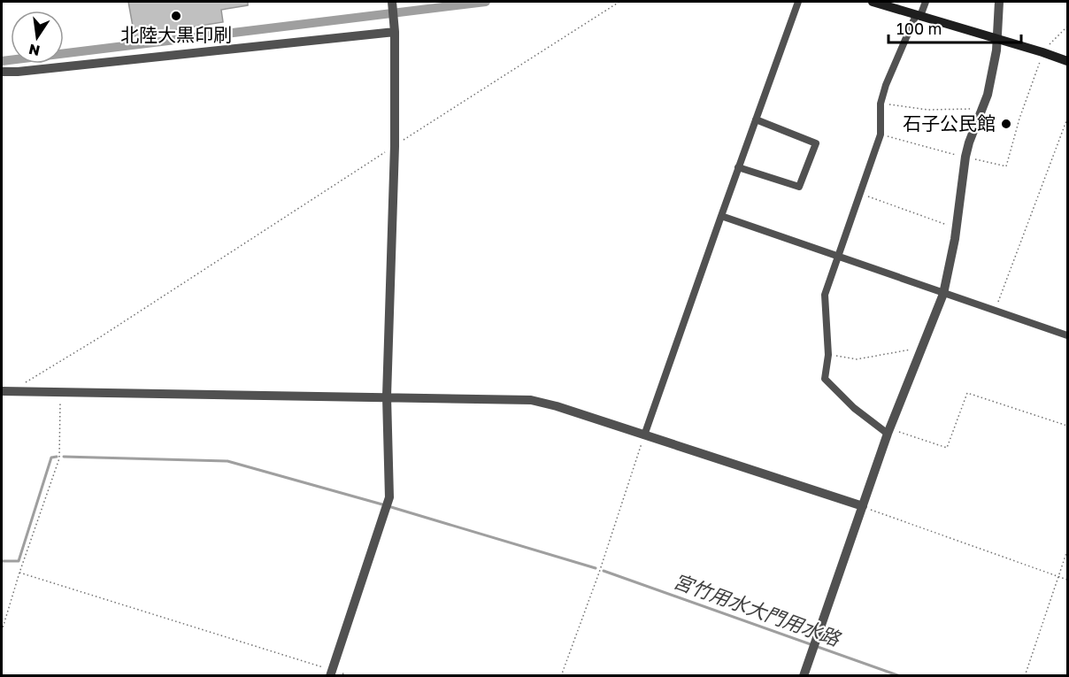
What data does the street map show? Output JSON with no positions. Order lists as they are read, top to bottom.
{
  "water": ["宮竹用水大門用水路"],
  "places": ["北陸大黒印刷", "石子公民館"],
  "scale_bar": "100 m",
  "north": "bottom"
}
